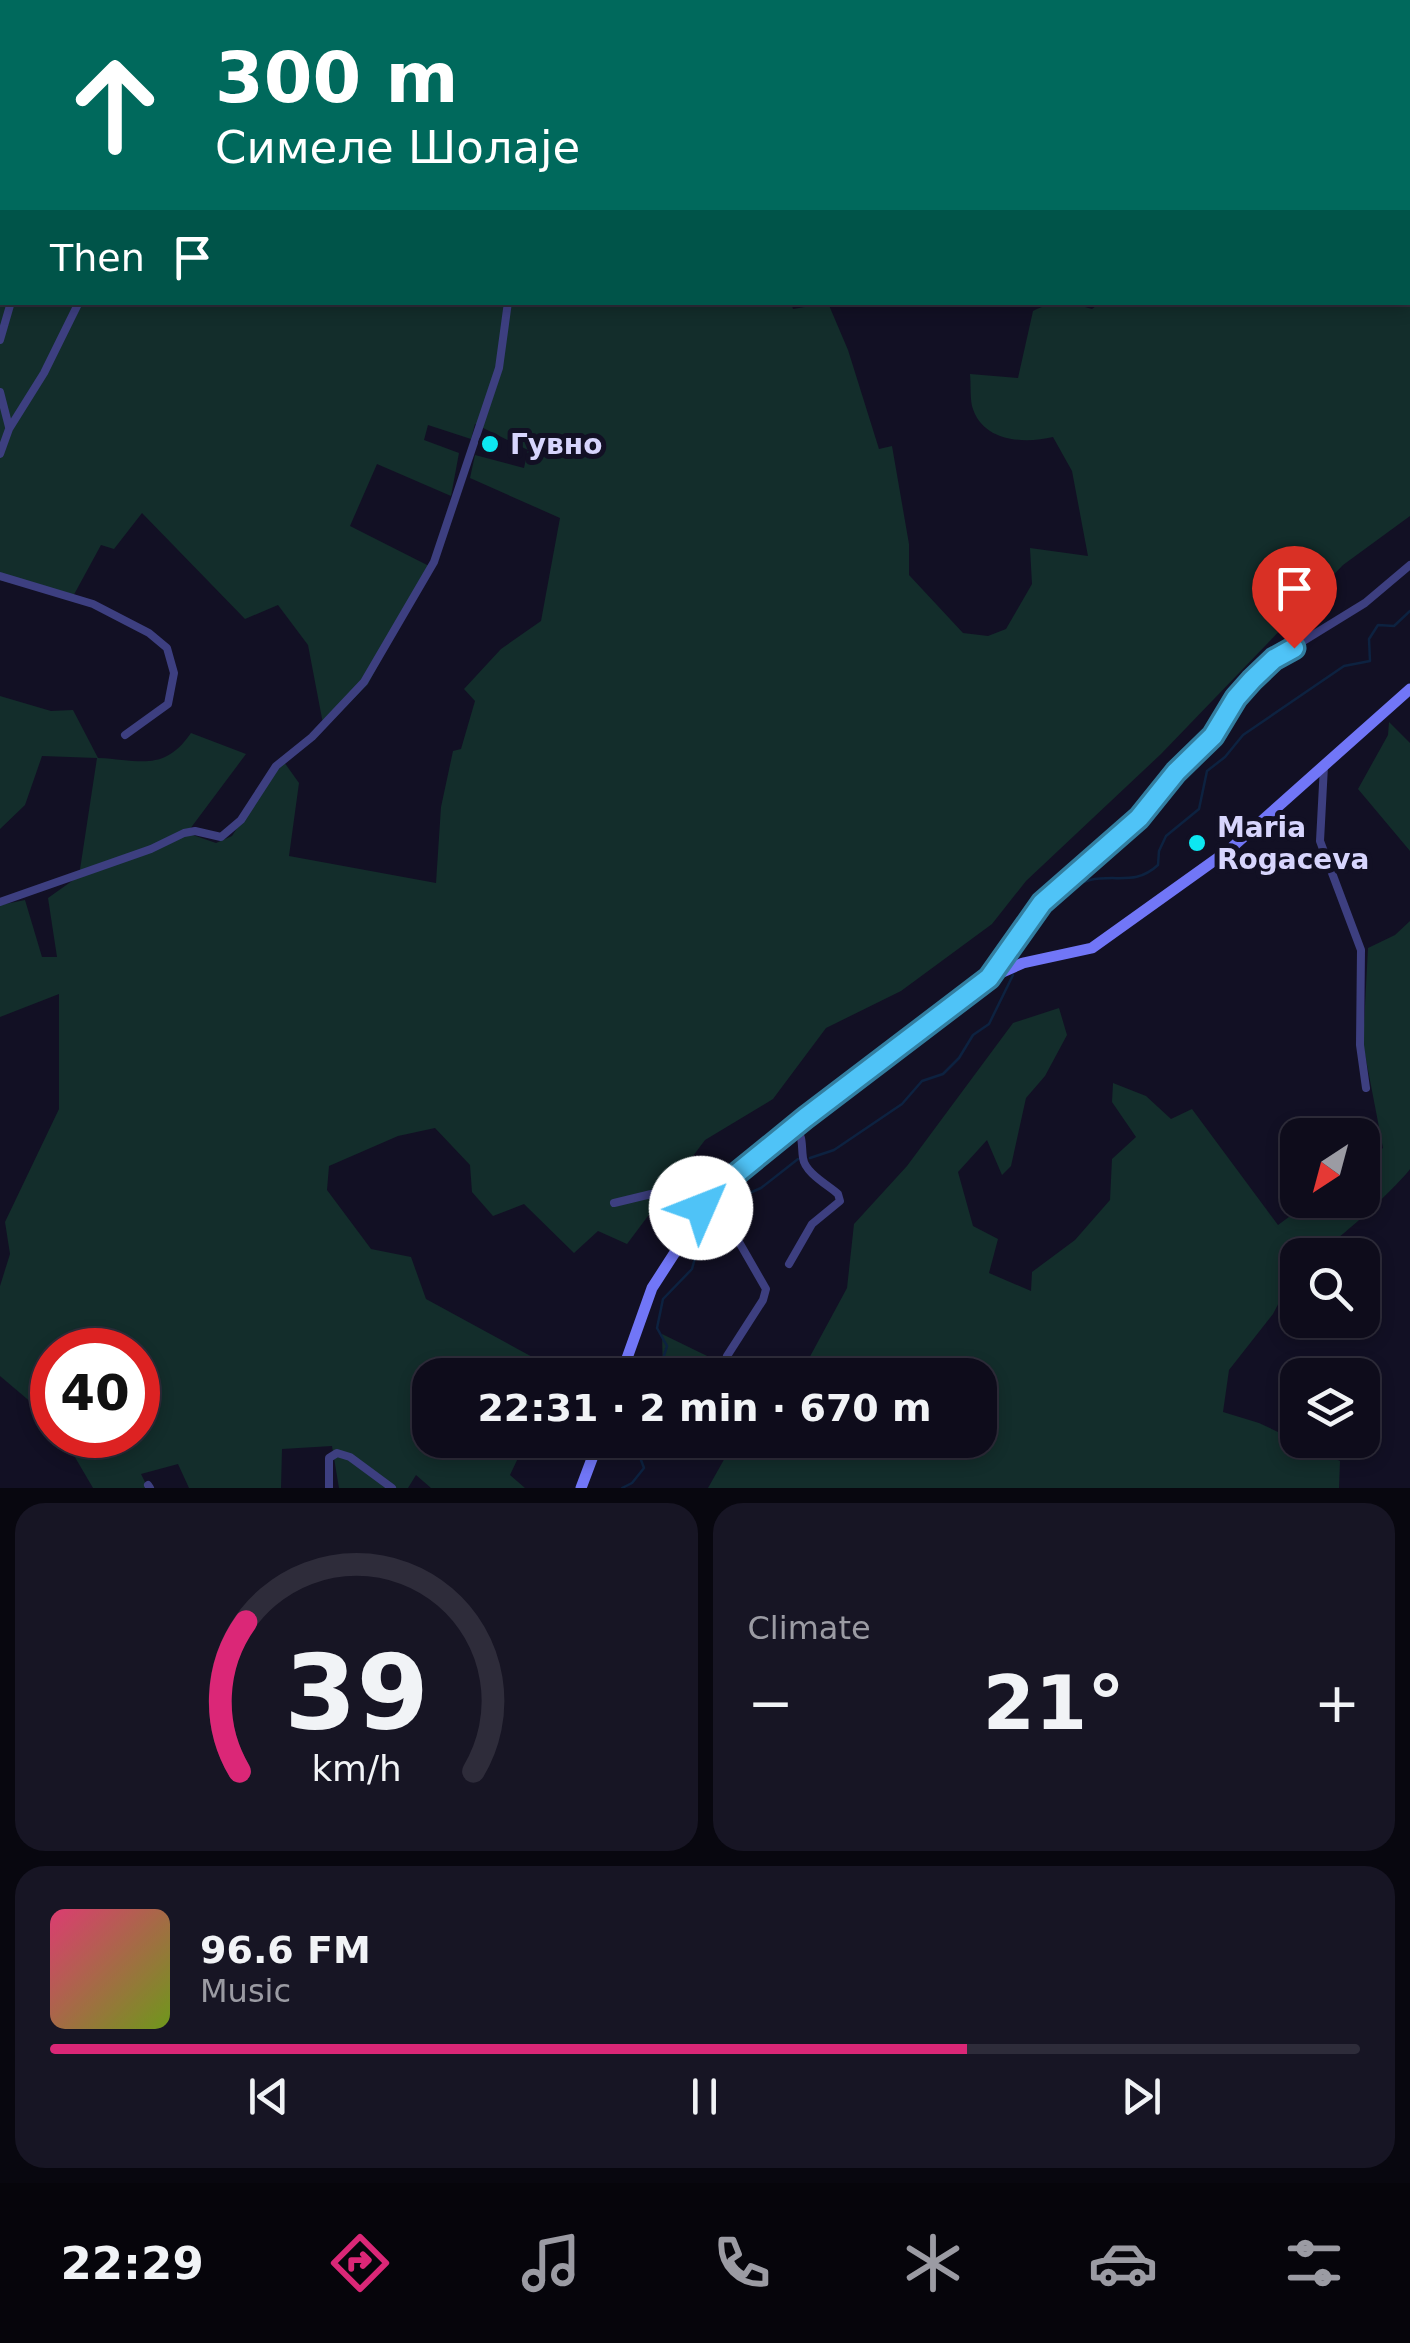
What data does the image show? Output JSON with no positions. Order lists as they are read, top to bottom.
{
  "places": ["Гувно", "Maria Rogaceva"],
  "north": "bottom left",
  "page": {
    "turn": ["300 m", "Симеле Шолаје"],
    "then": "Then",
    "limit": "40",
    "trip": "22:31 · 2 min · 670 m",
    "tile": "Climate",
    "heat": ["−", "21°", "+"],
    "song": ["96.6 FM", "Music"],
    "tabs": "22:29",
    "gauge": ["39", "km/h"]
  }
}
